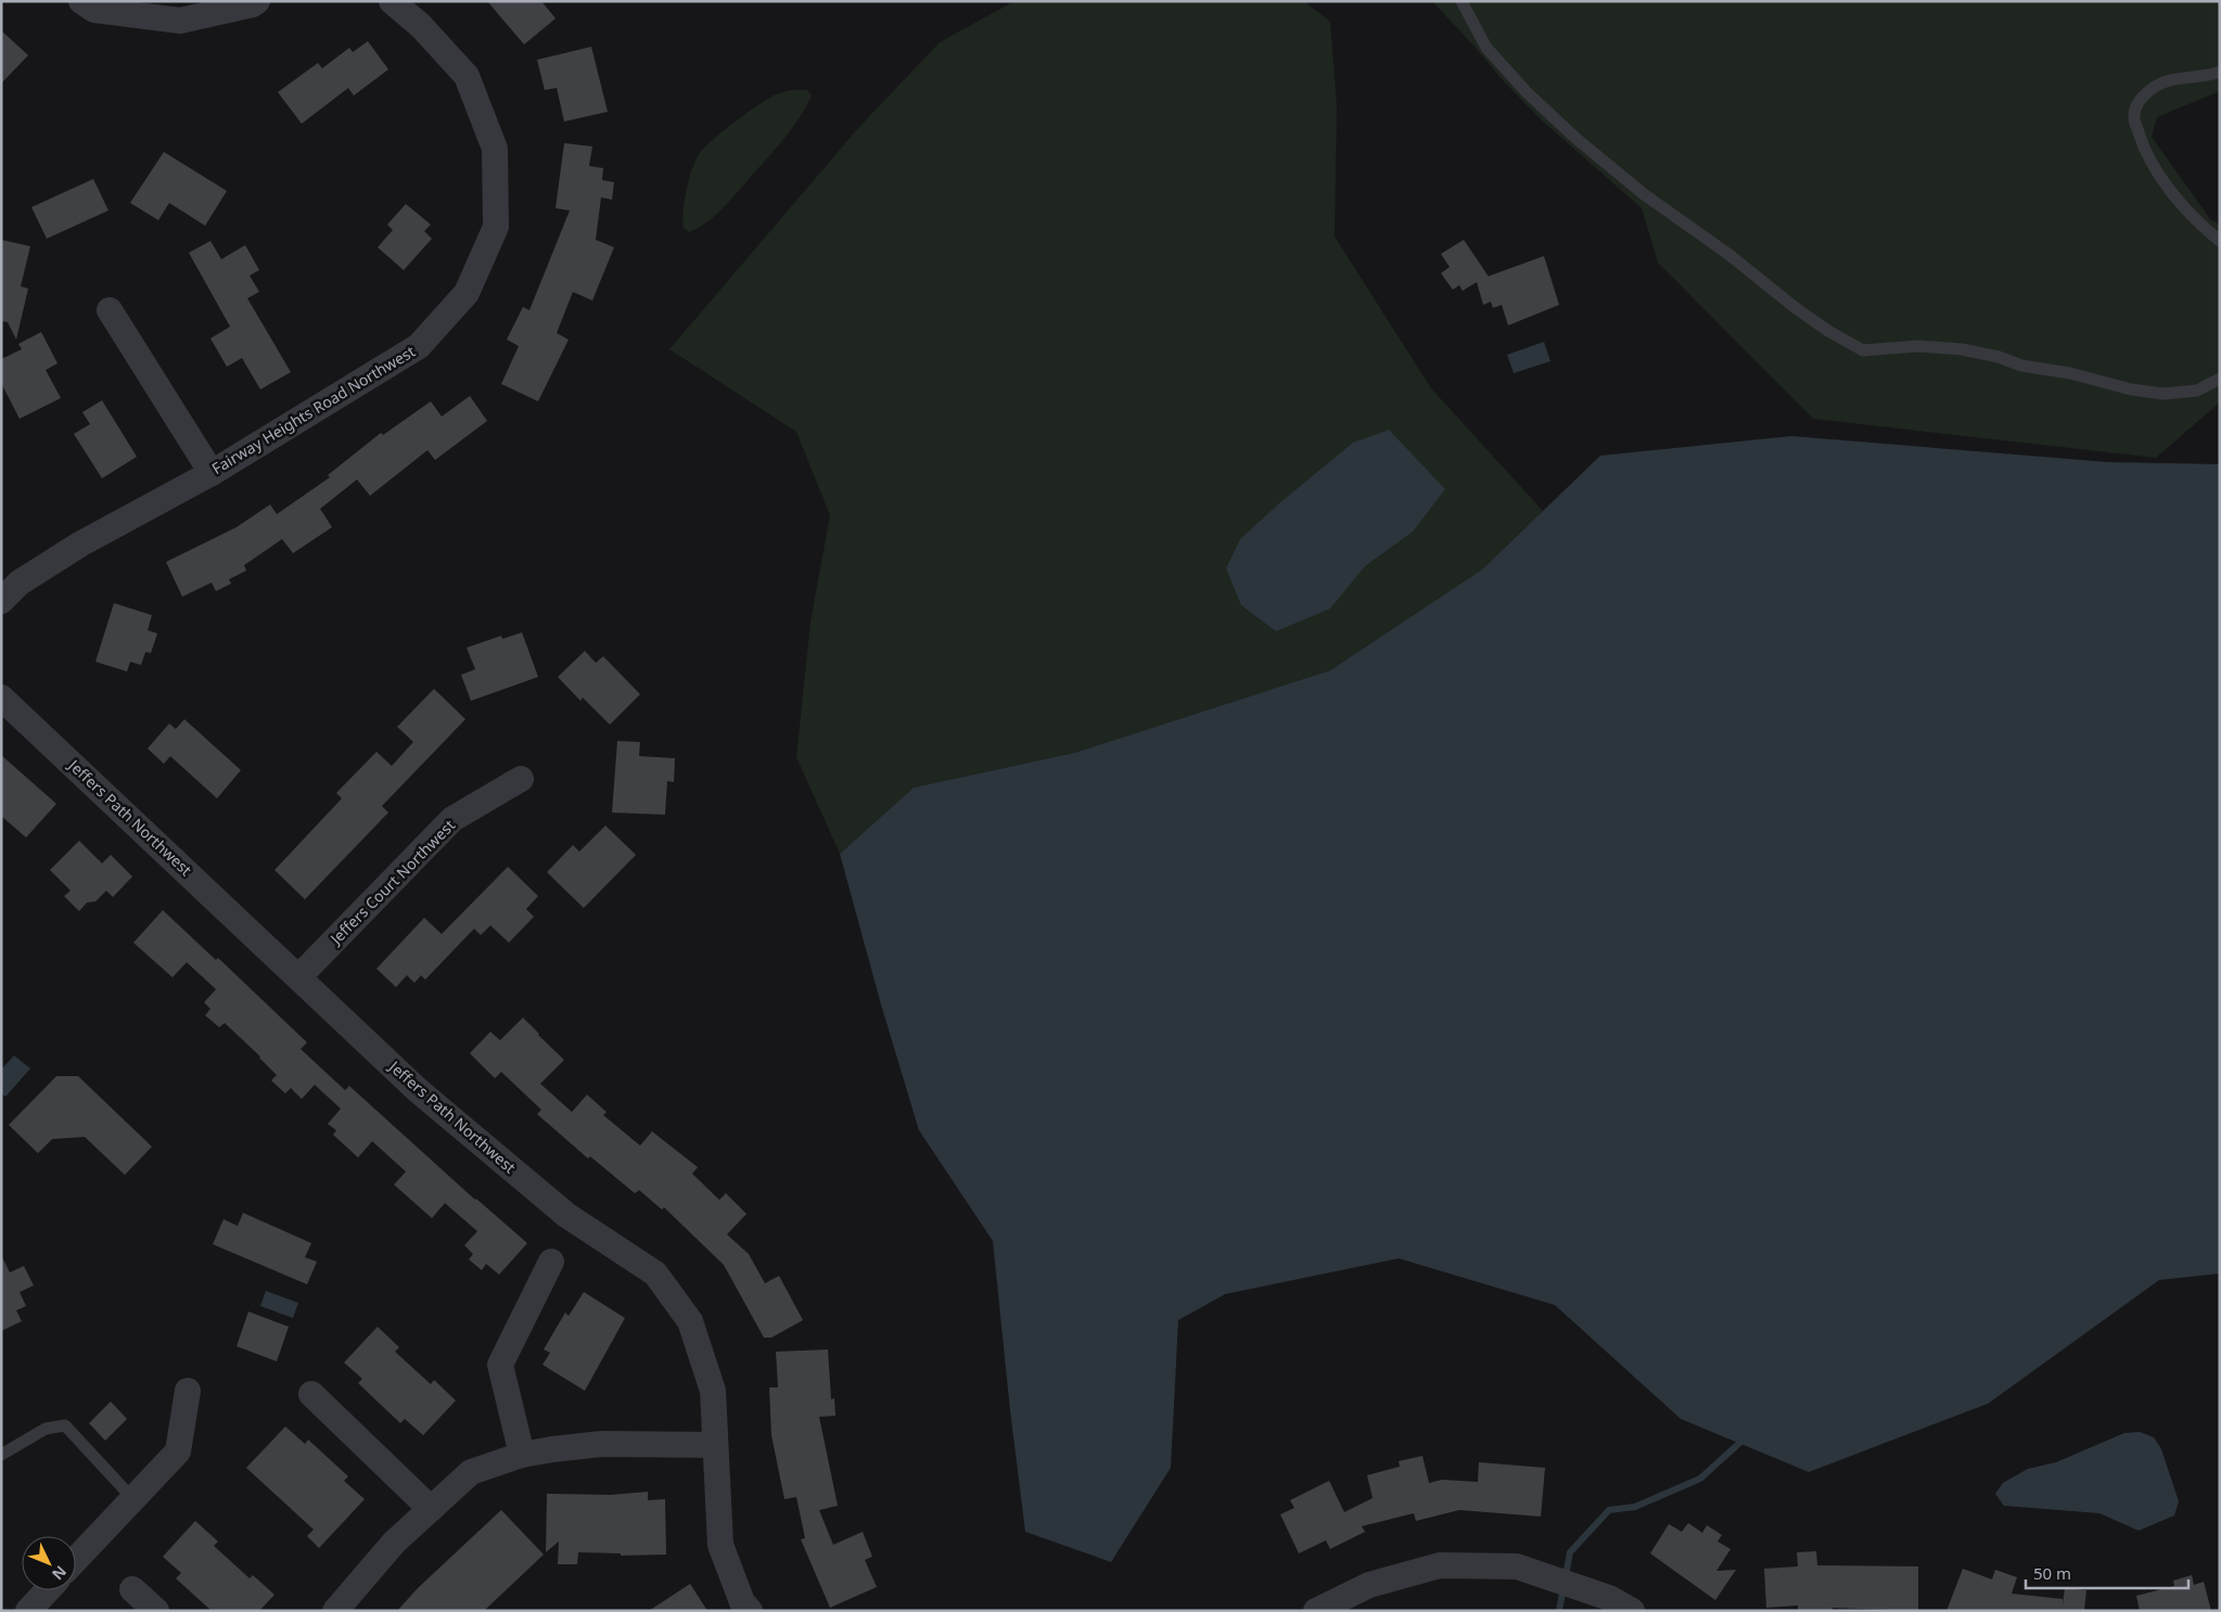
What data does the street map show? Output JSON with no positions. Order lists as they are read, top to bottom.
{
  "streets": {
    "street": ["Fairway Heights Road Northwest", "Jeffers Path Northwest", "Jeffers Court Northwest"]
  },
  "crossings": [
    ["Jeffers Path Northwest", "Jeffers Court Northwest"]
  ],
  "scale_bar": "50 m",
  "north": "bottom right"
}
